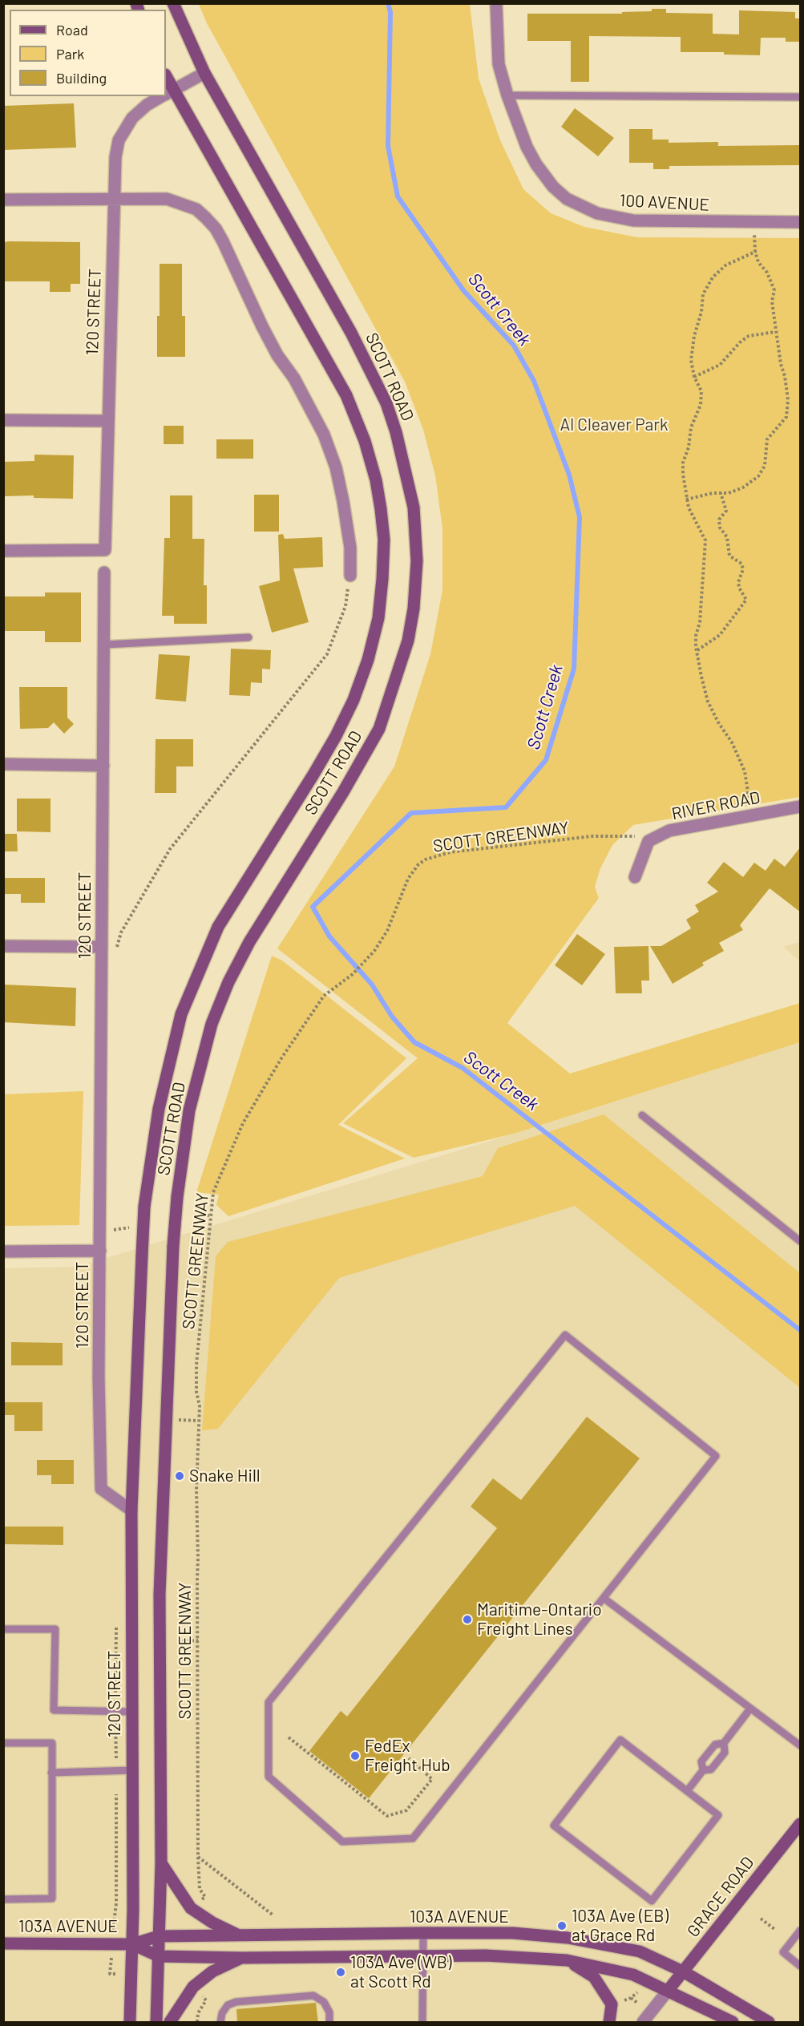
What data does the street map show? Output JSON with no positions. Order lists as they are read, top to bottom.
{
  "streets": {
    "main road": [
      "120 STREET",
      "SCOTT ROAD",
      "GRACE ROAD",
      "103A AVENUE"
    ],
    "street": ["100 AVENUE", "RIVER ROAD"],
    "path": ["SCOTT GREENWAY"]
  },
  "crossings": [
    ["120 STREET", "SCOTT ROAD"],
    ["120 STREET", "103A AVENUE"],
    ["GRACE ROAD", "103A AVENUE"]
  ],
  "water": ["Scott Creek"],
  "parks": ["Al Cleaver Park"],
  "places": [
    "Snake Hill",
    "Maritime-Ontario Freight Lines",
    "FedEx Freight Hub",
    "103A Ave (EB) at Grace Rd",
    "103A Ave (WB) at Scott Rd"
  ],
  "legend": ["Road", "Park", "Building"]
}
